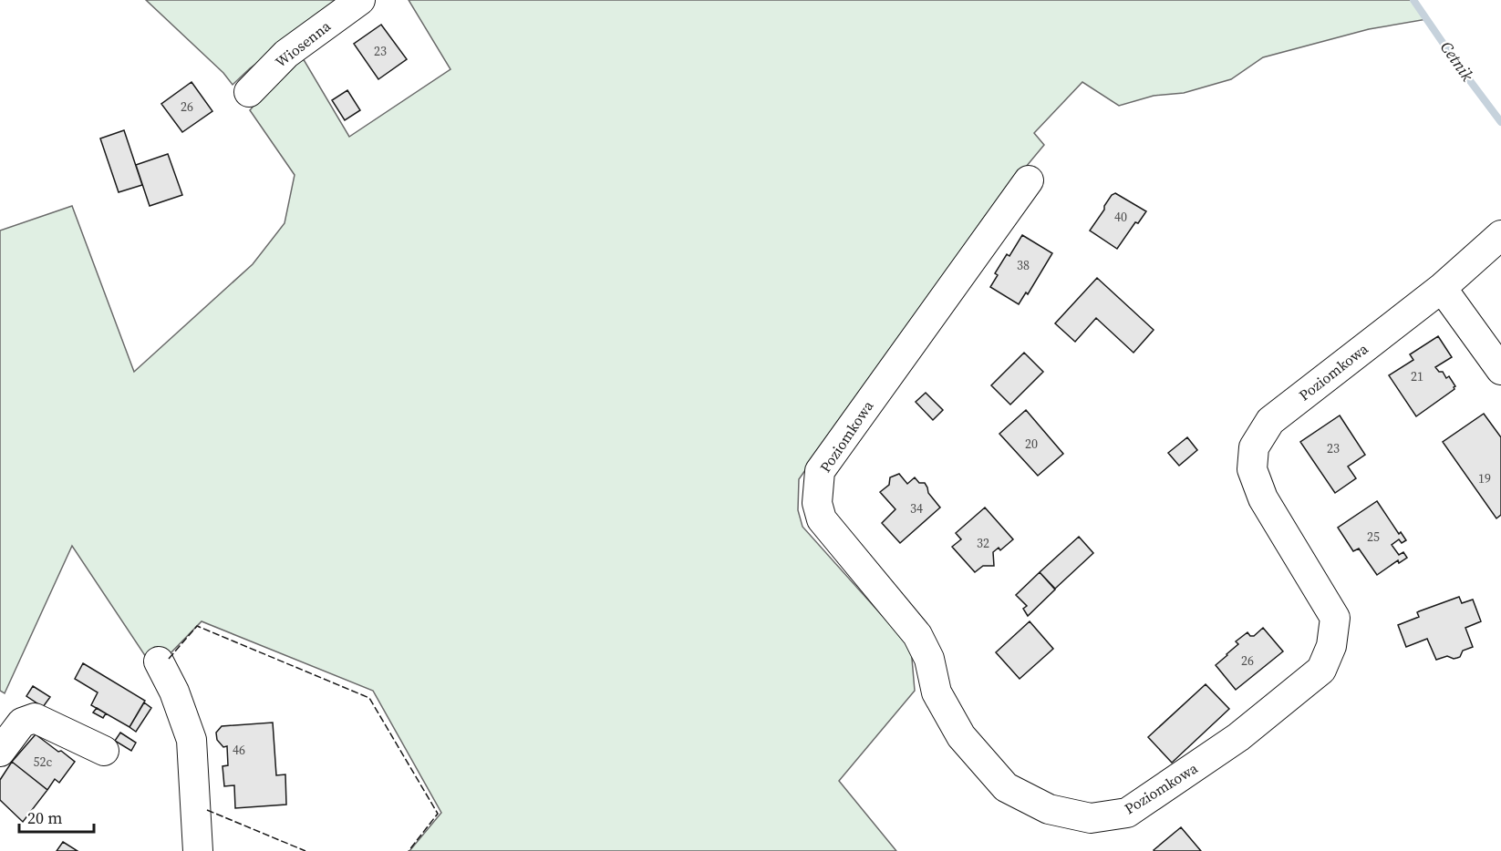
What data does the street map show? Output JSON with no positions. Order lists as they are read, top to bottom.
{
  "streets": {
    "street": ["Wiosenna", "Poziomkowa"]
  },
  "water": ["Cetnik"],
  "house_numbers": [
    "23",
    "26",
    "40",
    "38",
    "21",
    "20",
    "23",
    "19",
    "34",
    "25",
    "32",
    "26",
    "46",
    "52c"
  ],
  "scale_bar": "20 m"
}
